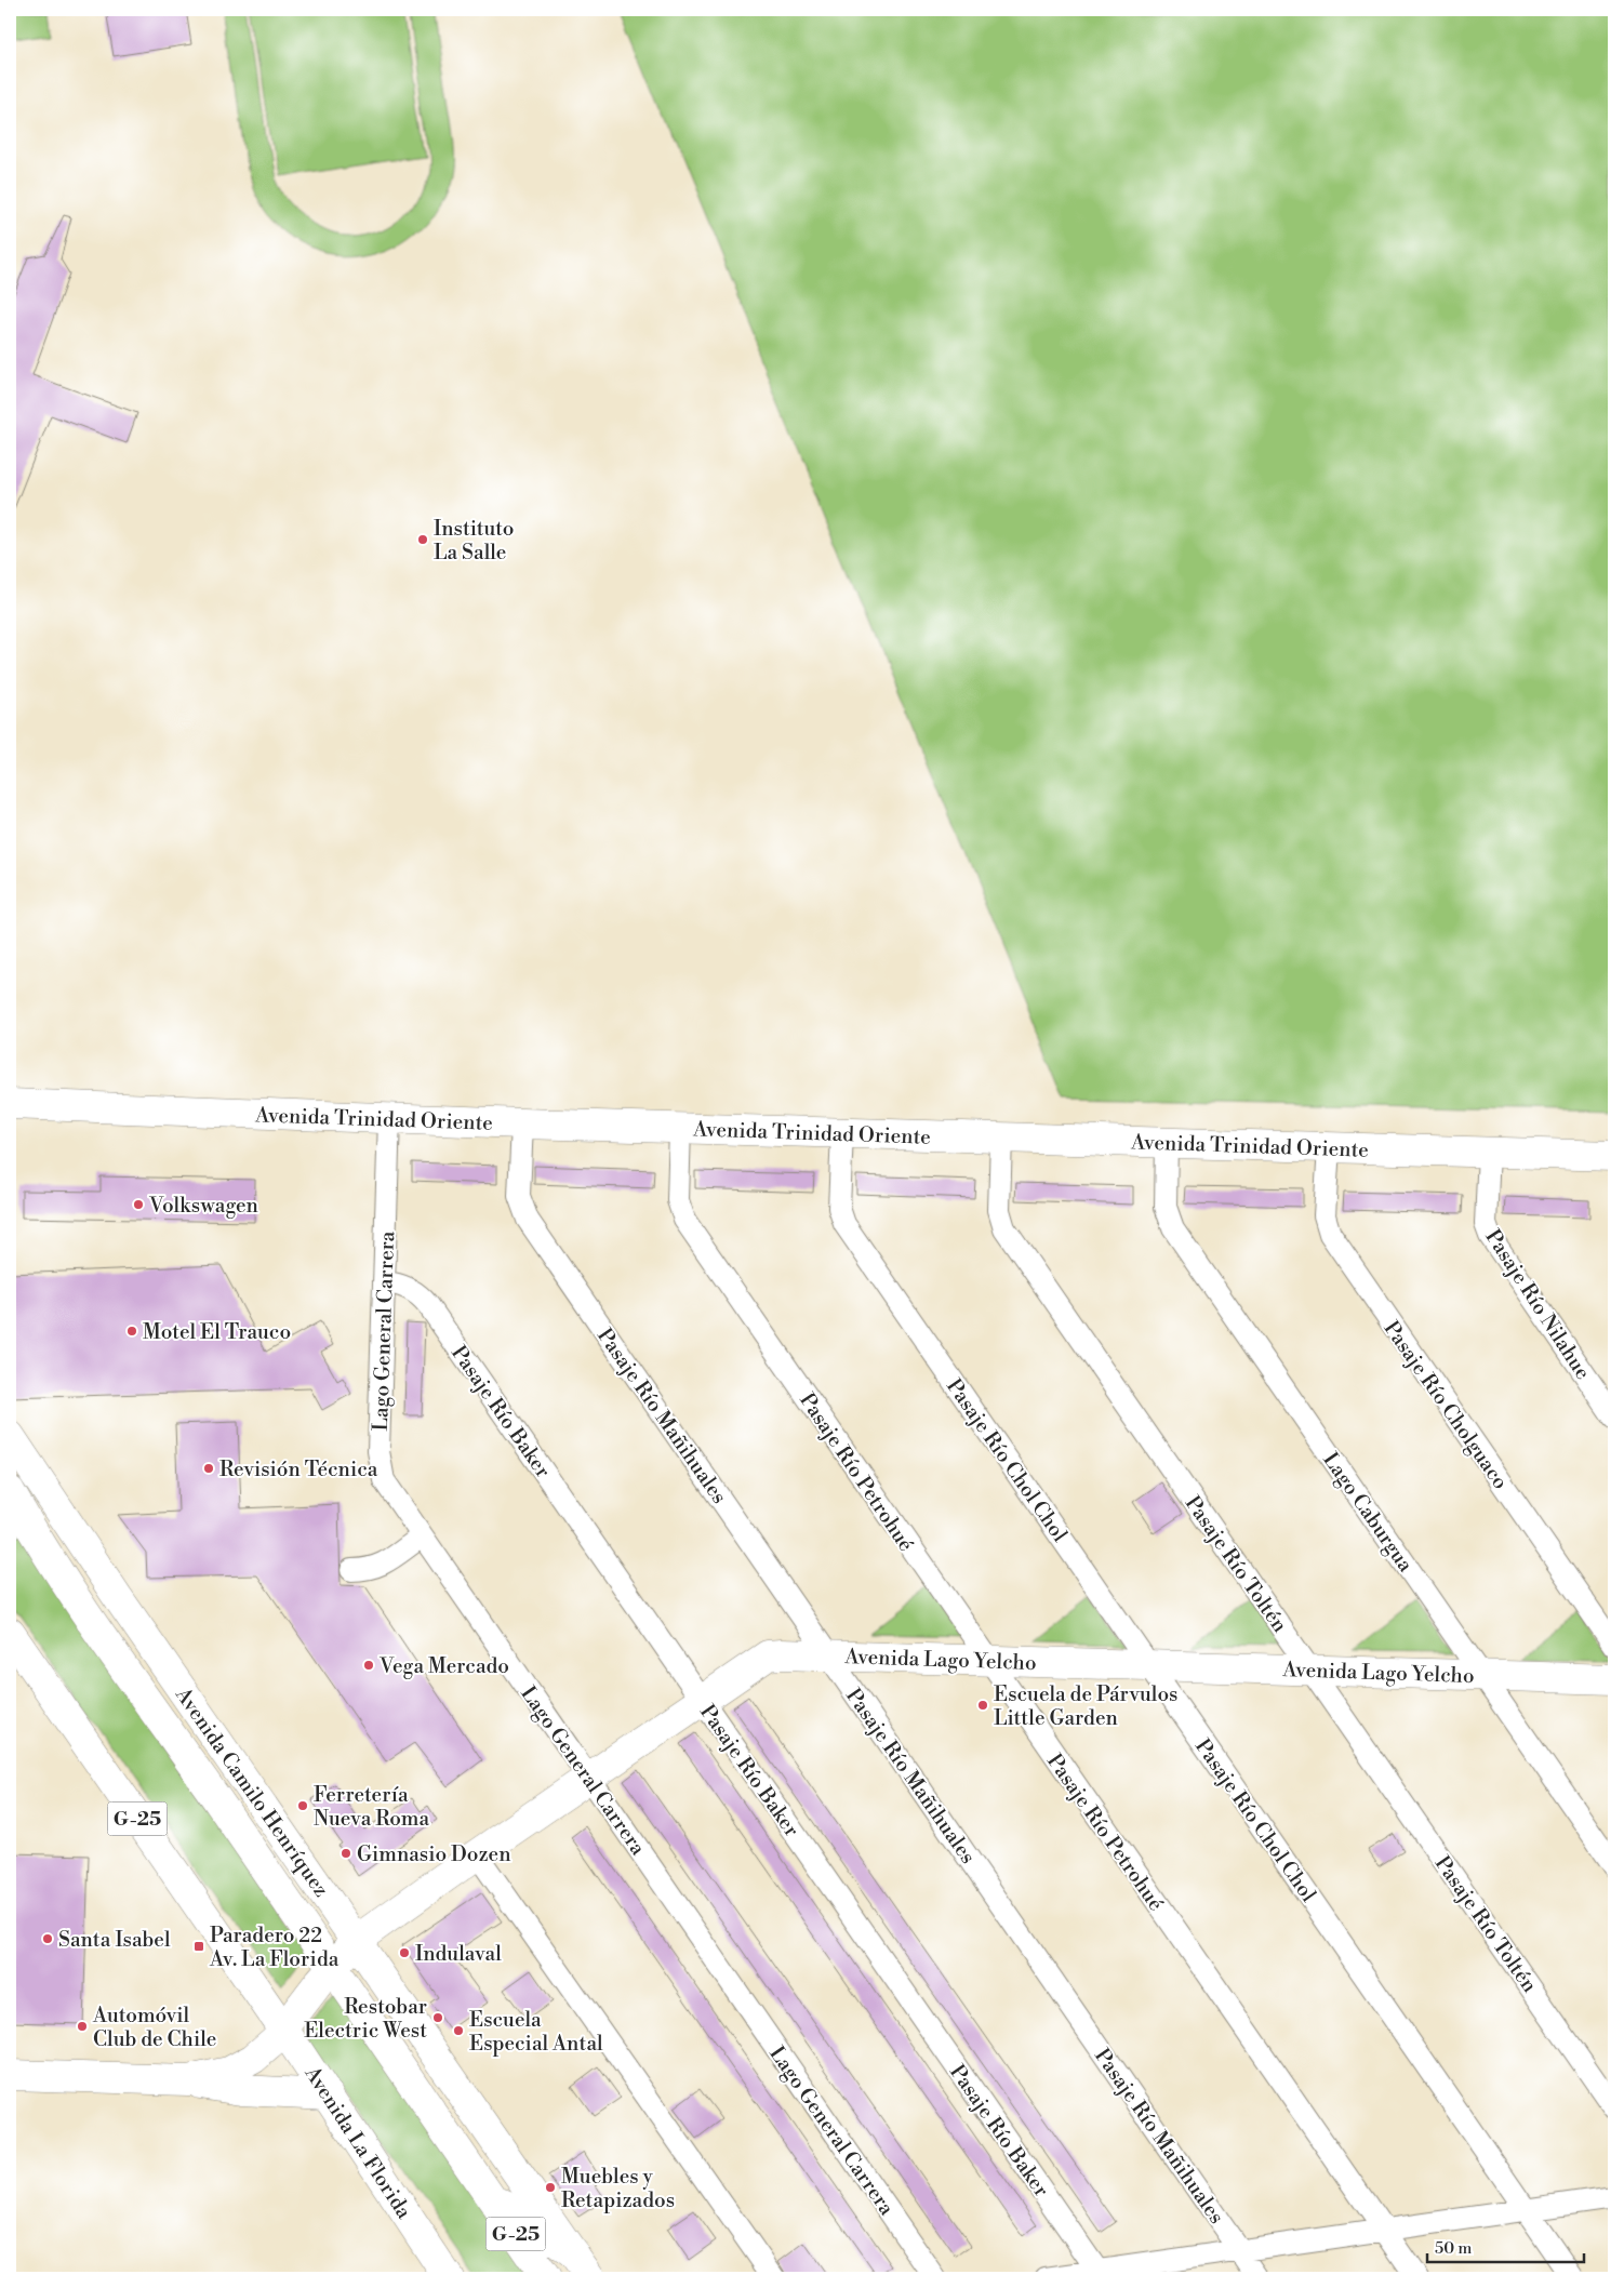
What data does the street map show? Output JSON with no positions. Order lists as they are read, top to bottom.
{
  "streets": {
    "street": [
      "Avenida Trinidad Oriente",
      "Pasaje Río Nilahue",
      "Lago General Carrera",
      "Pasaje Río Cholguaco",
      "Pasaje Río Baker",
      "Pasaje Río Mañihuales",
      "Pasaje Río Chol Chol",
      "Pasaje Río Petrohué",
      "Lago Caburgua",
      "Pasaje Río Toltén",
      "Avenida Lago Yelcho",
      "Avenida Camilo Henríquez",
      "G-25",
      "Avenida La Florida"
    ]
  },
  "crossings": [
    ["Avenida Trinidad Oriente", "Pasaje Río Nilahue"],
    ["Avenida Trinidad Oriente", "Lago General Carrera"],
    ["Avenida Trinidad Oriente", "Pasaje Río Cholguaco"],
    ["Avenida Trinidad Oriente", "Pasaje Río Mañihuales"],
    ["Avenida Trinidad Oriente", "Pasaje Río Chol Chol"],
    ["Avenida Trinidad Oriente", "Pasaje Río Petrohué"],
    ["Avenida Trinidad Oriente", "Lago Caburgua"],
    ["Avenida Trinidad Oriente", "Pasaje Río Toltén"],
    ["Lago General Carrera", "Pasaje Río Baker"],
    ["Lago General Carrera", "Avenida Lago Yelcho"],
    ["Pasaje Río Baker", "Avenida Lago Yelcho"],
    ["Pasaje Río Mañihuales", "Avenida Lago Yelcho"],
    ["Pasaje Río Chol Chol", "Avenida Lago Yelcho"],
    ["Pasaje Río Petrohué", "Avenida Lago Yelcho"],
    ["Lago Caburgua", "Avenida Lago Yelcho"],
    ["Pasaje Río Toltén", "Avenida Lago Yelcho"],
    ["Avenida Lago Yelcho", "Avenida Camilo Henríquez"],
    ["Avenida Lago Yelcho", "Avenida La Florida"]
  ],
  "places": {
    "other": [
      "Instituto La Salle",
      "Volkswagen",
      "Motel El Trauco",
      "Revisión Técnica",
      "Vega Mercado",
      "Escuela de Párvulos Little Garden",
      "Ferretería Nueva Roma",
      "Gimnasio Dozen",
      "Santa Isabel",
      "Indulaval",
      "Restobar Electric West",
      "Automóvil Club de Chile",
      "Escuela Especial Antal",
      "Muebles y Retapizados"
    ],
    "transit": ["Paradero 22 Av. La Florida"]
  },
  "scale_bar": "50 m"
}
